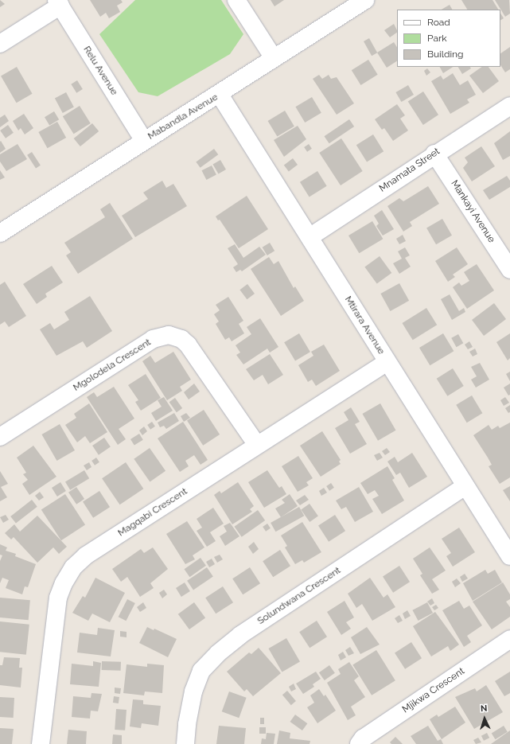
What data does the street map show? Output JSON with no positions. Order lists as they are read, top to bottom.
{
  "streets": {
    "street": [
      "Relu Avenue",
      "Mabandla Avenue",
      "Mnamata Street",
      "Mankayi Avenue",
      "Mtirara Avenue",
      "Mgolodela Crescent",
      "Magqabi Crescent",
      "Solundwana Crescent",
      "Mjikwa Crescent"
    ]
  },
  "crossings": [
    ["Relu Avenue", "Mabandla Avenue"],
    ["Mabandla Avenue", "Mtirara Avenue"],
    ["Mnamata Street", "Mankayi Avenue"],
    ["Mnamata Street", "Mtirara Avenue"],
    ["Mtirara Avenue", "Magqabi Crescent"],
    ["Mtirara Avenue", "Solundwana Crescent"],
    ["Mgolodela Crescent", "Magqabi Crescent"]
  ],
  "legend": ["Road", "Park", "Building"],
  "north": "top"
}
